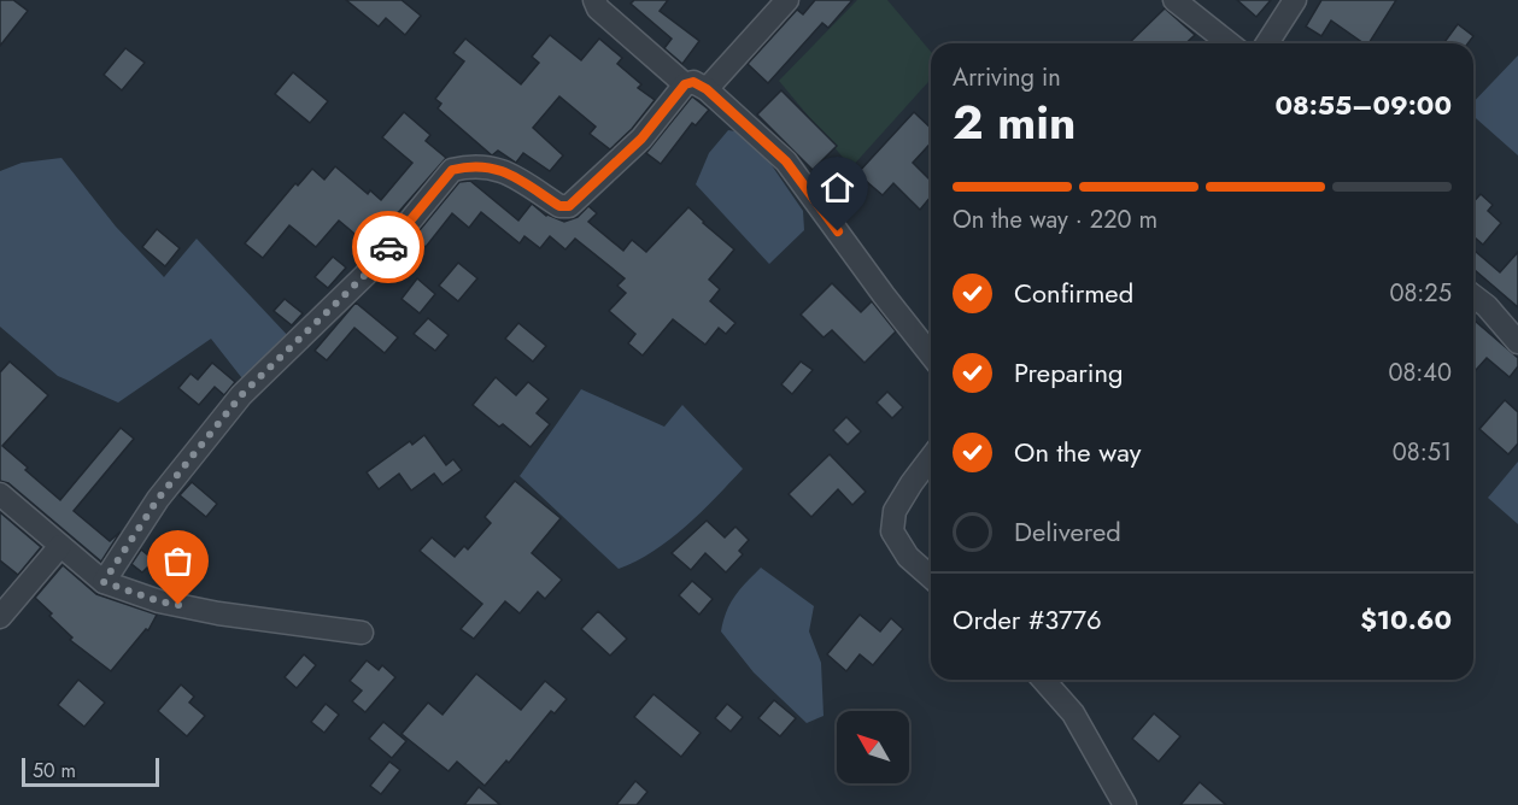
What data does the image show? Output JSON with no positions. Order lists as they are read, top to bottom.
{
  "scale_bar": "50 m",
  "north": "top left",
  "page": {
    "heading": ["2 min", "Arriving in", "08:55–09:00"],
    "panel": ["Order #3776", "$10.60"],
    "bar": "On the way · 220 m",
    "list": [
      ["Confirmed", "08:25"],
      ["Preparing", "08:40"],
      ["On the way", "08:51"],
      "Delivered"
    ],
    "scale": "50 m"
  }
}
